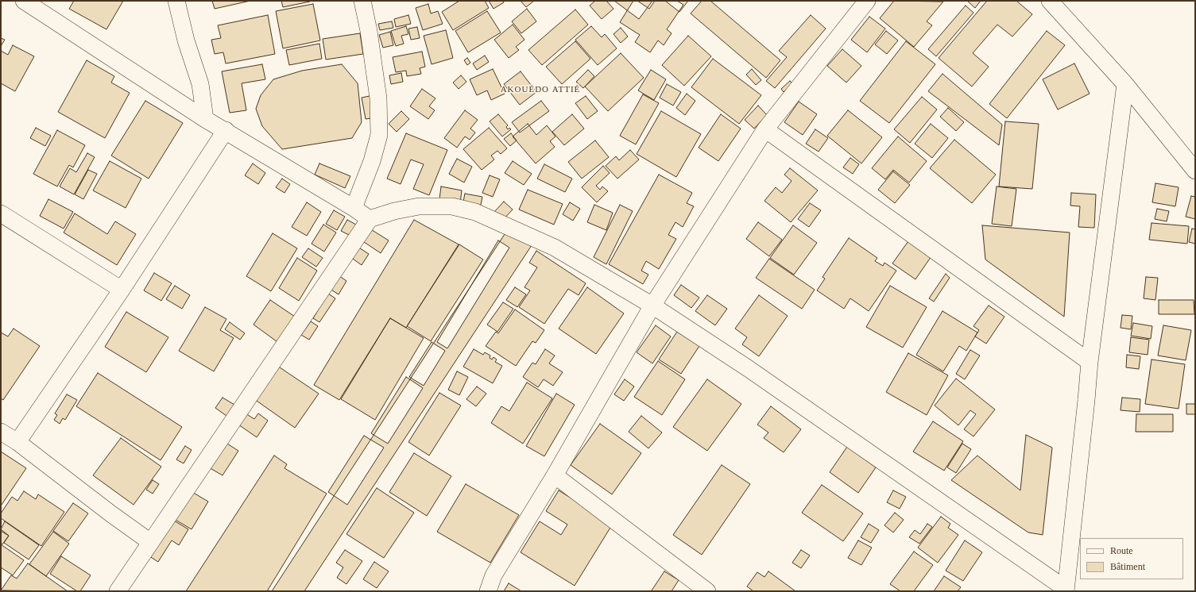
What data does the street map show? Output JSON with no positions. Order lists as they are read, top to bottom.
{
  "districts": ["AKOUÉDO ATTIÉ"],
  "legend": ["Route", "Bâtiment"]
}
